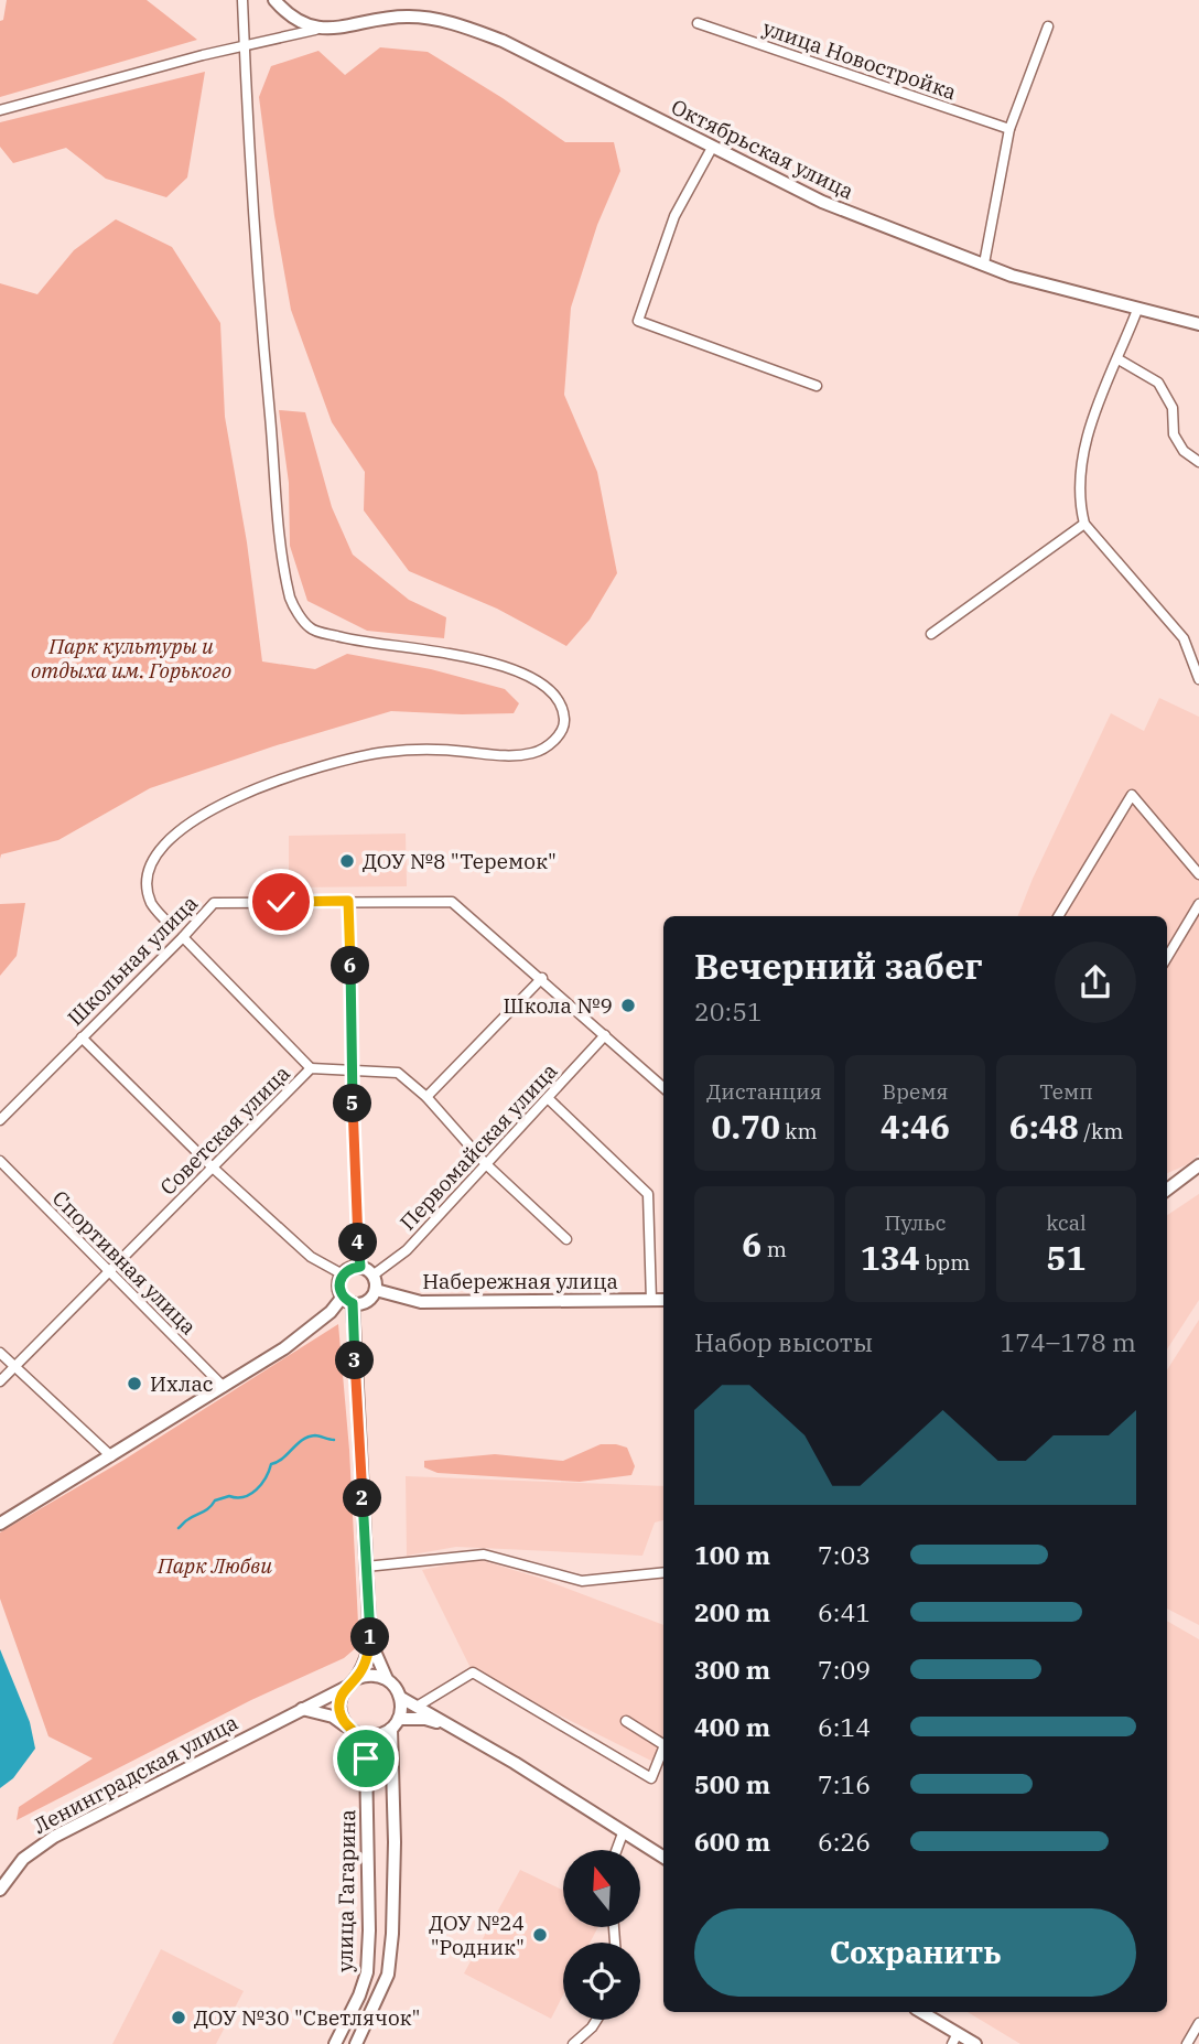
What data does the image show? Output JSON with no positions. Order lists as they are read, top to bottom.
{
  "streets": {
    "main road": [
      "Октябрьская улица",
      "Набережная улица",
      "Ленинградская улица",
      "улица Гагарина"
    ],
    "street": [
      "улица Новостройка",
      "Школьная улица",
      "Советская улица",
      "Первомайская улица",
      "Спортивная улица"
    ]
  },
  "crossings": [
    ["Школьная улица", "Первомайская улица"],
    ["Советская улица", "Первомайская улица"],
    ["Советская улица", "Спортивная улица"],
    ["Первомайская улица", "Набережная улица"],
    ["Ленинградская улица", "улица Гагарина"]
  ],
  "parks": ["Парк культуры и отдыха им. Горького", "Парк Любви"],
  "places": [
    "ДОУ №8 \"Теремок\"",
    "Школа №9",
    "Ихлас",
    "ДОУ №24 \"Родник\"",
    "ДОУ №30 \"Светлячок\""
  ],
  "north": "top",
  "page": {
    "heading": ["Вечерний забег", "20:51"],
    "pins": [
      "6",
      "5",
      "4",
      "3",
      "2",
      "1"
    ],
    "stats": [
      ["Дистанция", "0.70 km"],
      ["Время", "4:46"],
      ["Темп", "6:48 /km"],
      ["6 m"],
      ["Пульс", "134 bpm"],
      ["kcal", "51"]
    ],
    "chart": ["Набор высоты", "174–178 m"],
    "list": [
      {
        "name": "100 m",
        "note": "7:03"
      },
      {
        "name": "200 m",
        "note": "6:41"
      },
      {
        "name": "300 m",
        "note": "7:09"
      },
      {
        "name": "400 m",
        "note": "6:14"
      },
      {
        "name": "500 m",
        "note": "7:16"
      },
      {
        "name": "600 m",
        "note": "6:26"
      }
    ],
    "buttons": "Сохранить"
  }
}
